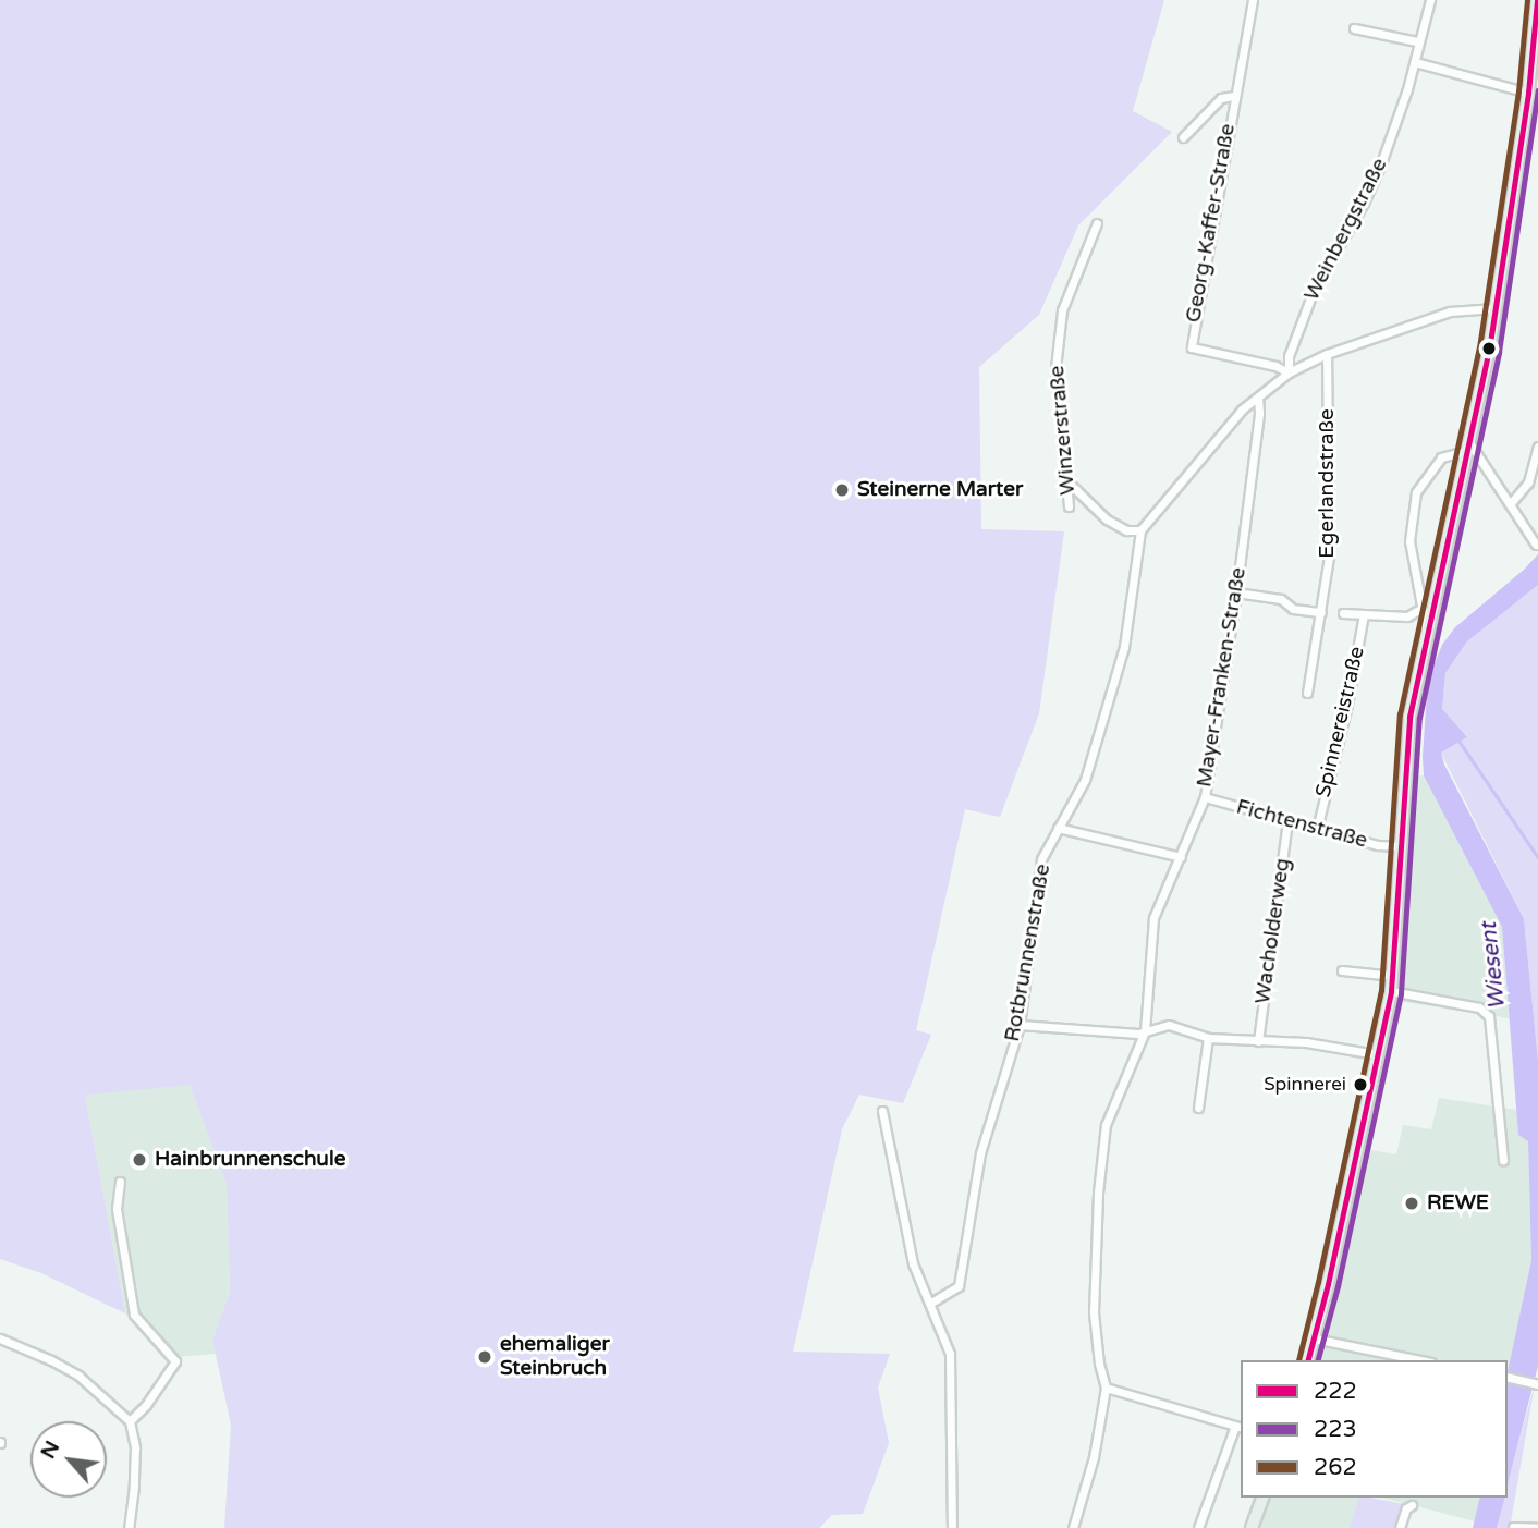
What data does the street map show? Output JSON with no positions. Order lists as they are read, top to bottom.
{
  "streets": {
    "street": [
      "Georg-Kaffer-Straße",
      "Weinbergstraße",
      "Winzerstraße",
      "Egerlandstraße",
      "Mayer-Franken-Straße",
      "Spinnereistraße",
      "Fichtenstraße",
      "Wacholderweg",
      "Rotbrunnenstraße"
    ]
  },
  "crossings": [
    ["Georg-Kaffer-Straße", "Weinbergstraße"],
    ["Mayer-Franken-Straße", "Fichtenstraße"],
    ["Spinnereistraße", "Fichtenstraße"],
    ["Fichtenstraße", "Wacholderweg"]
  ],
  "water": ["Wiesent"],
  "places": [
    "Steinerne Marter",
    "Spinnerei",
    "Hainbrunnenschule",
    "REWE",
    "ehemaliger Steinbruch"
  ],
  "lines": ["transit line 222", "transit line 262", "transit line 223"],
  "legend": ["222", "223", "262"],
  "north": "top left"
}
